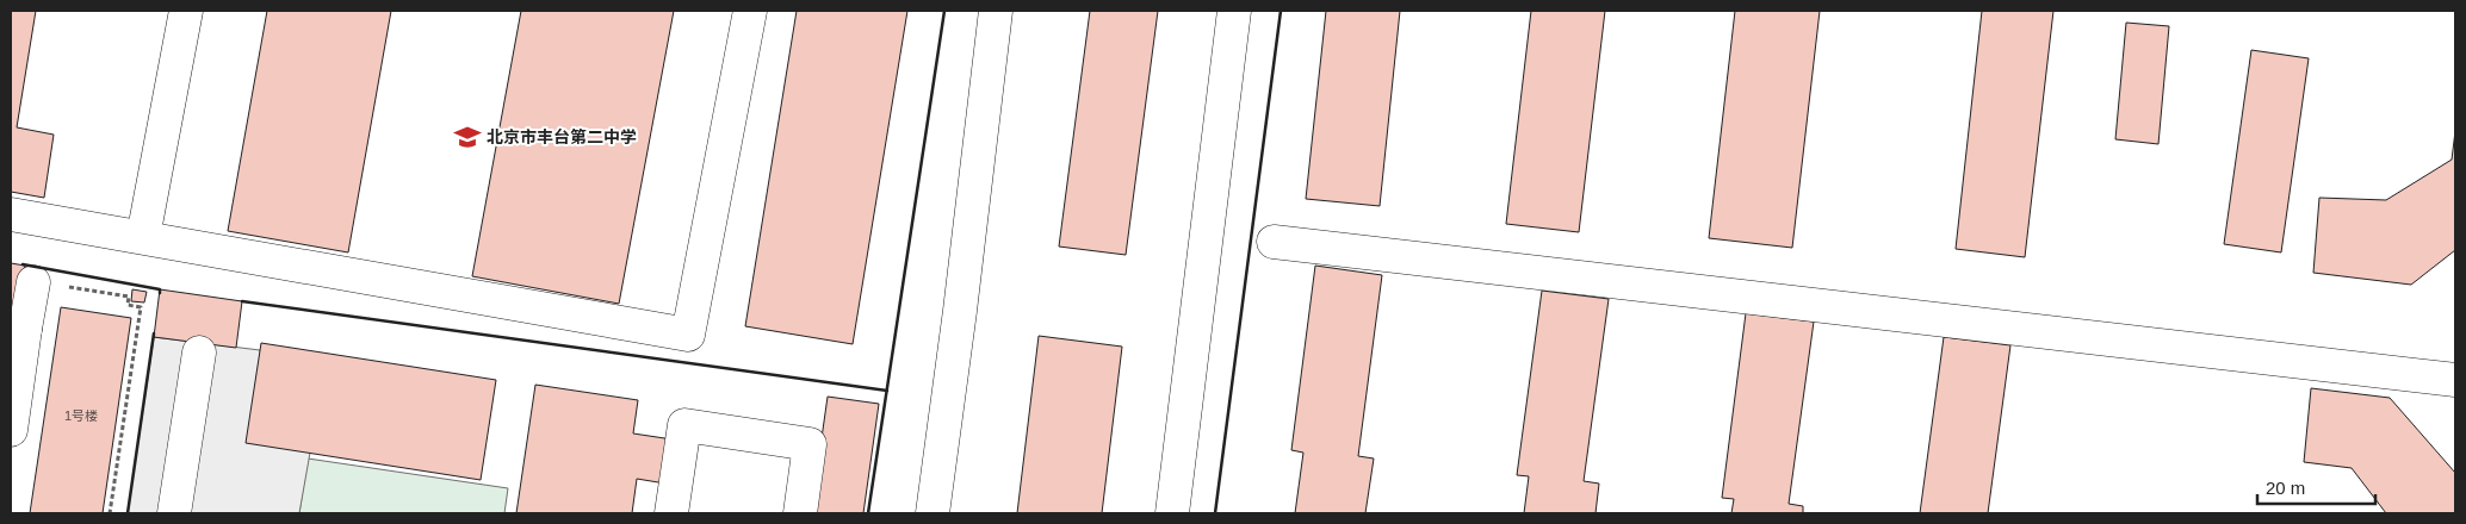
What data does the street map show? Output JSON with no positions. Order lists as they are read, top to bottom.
{
  "places": {
    "school or university": ["北京市丰台第二中学"]
  },
  "house_numbers": ["1号楼"],
  "scale_bar": "20 m"
}
